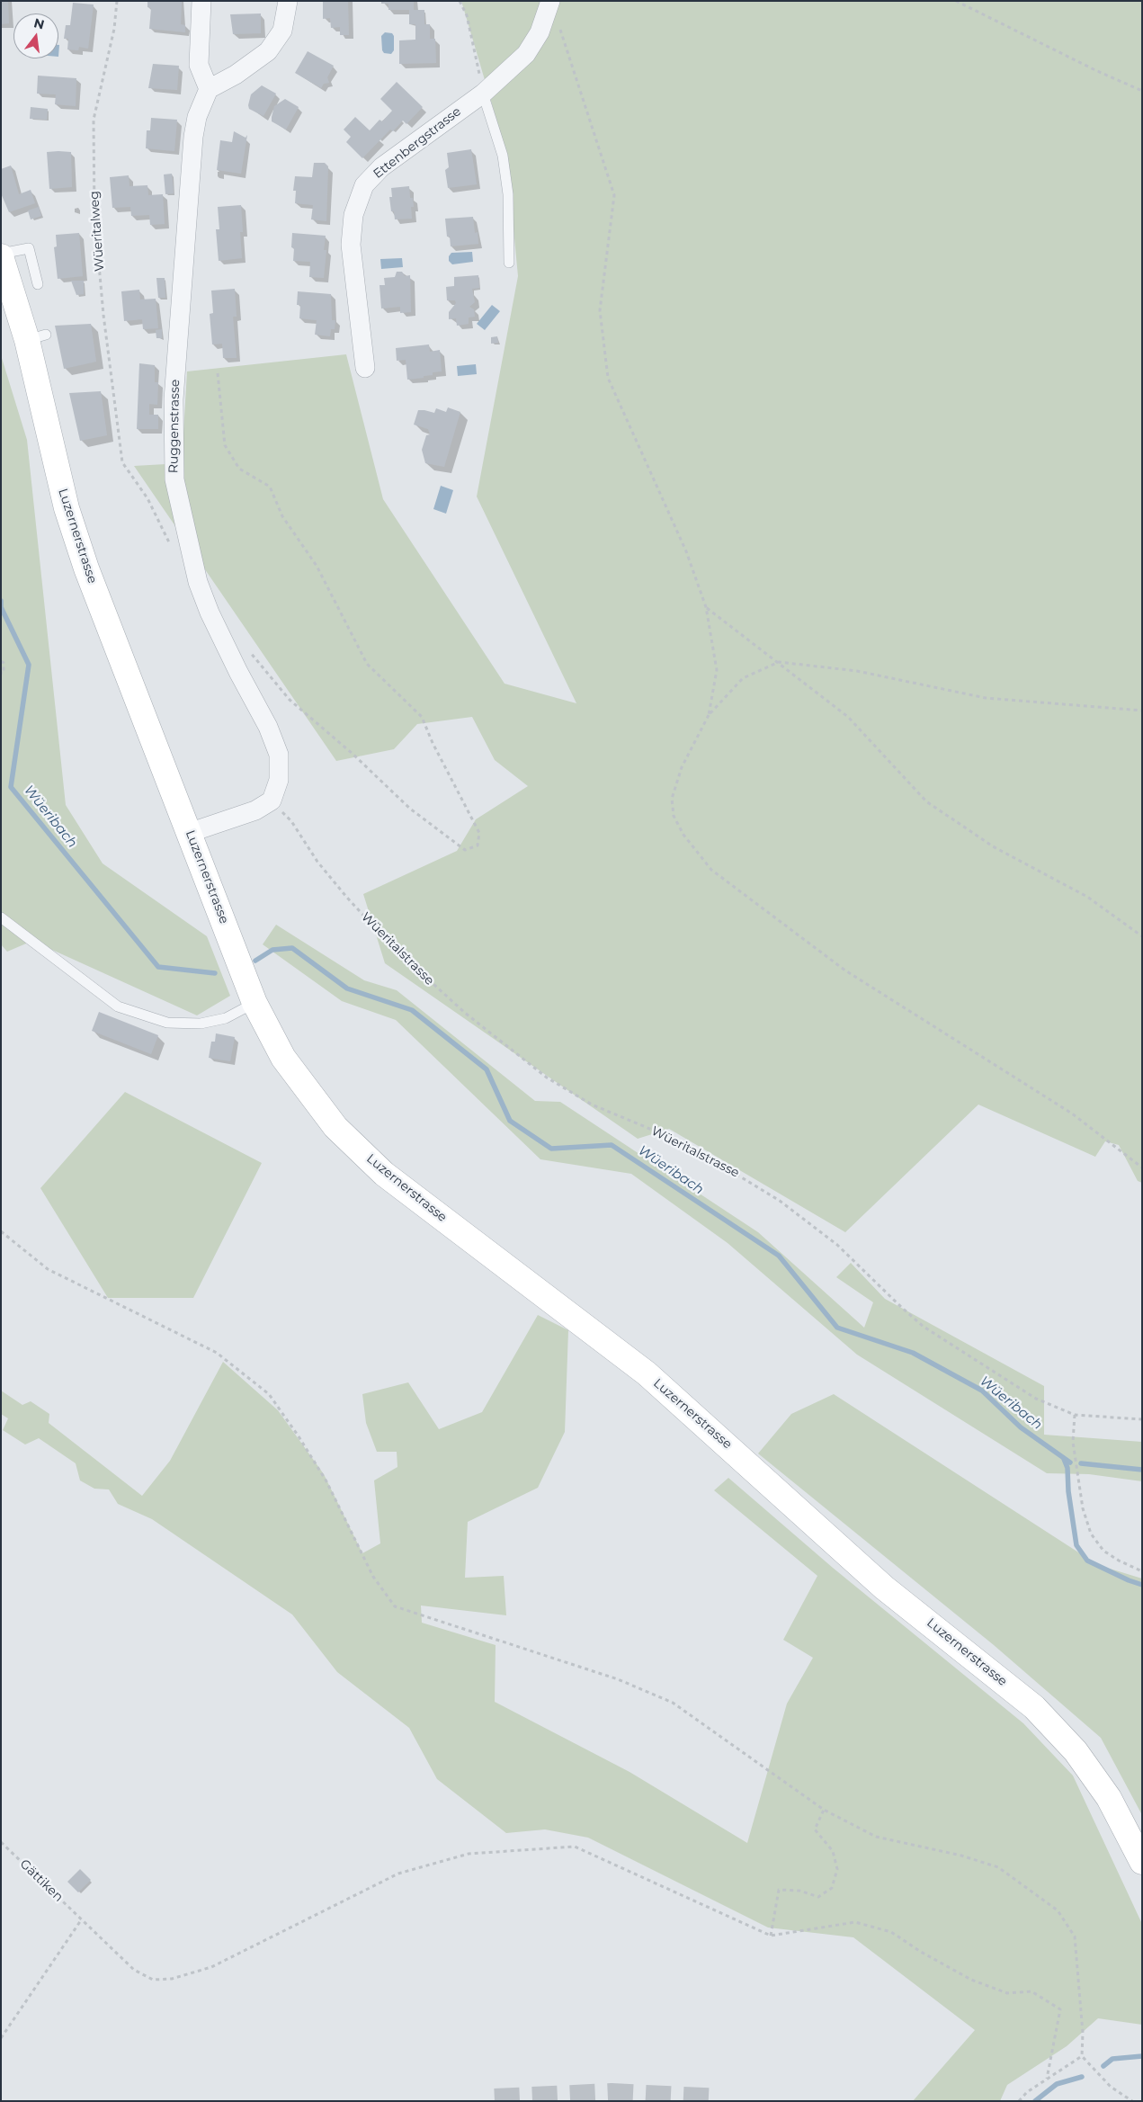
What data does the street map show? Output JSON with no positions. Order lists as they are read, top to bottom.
{
  "streets": {
    "main road": ["Luzernerstrasse"],
    "street": ["Ettenbergstrasse", "Ruggenstrasse"],
    "path": ["Wüeritalweg", "Wüeritalstrasse", "Gättiken"]
  },
  "crossings": [
    ["Ruggenstrasse", "Wüeritalstrasse"]
  ],
  "water": ["Wüeribach"],
  "north": "top"
}
